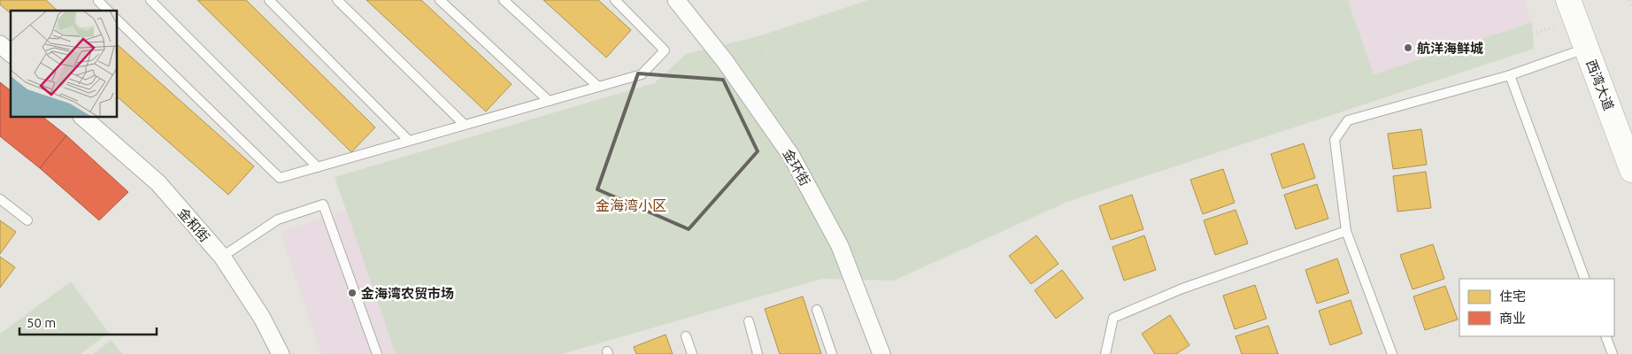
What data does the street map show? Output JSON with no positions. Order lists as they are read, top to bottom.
{
  "streets": {
    "main road": ["西湾大道"],
    "street": ["金环街", "金和街"]
  },
  "districts": ["金海湾小区"],
  "places": ["航洋海鲜城", "金海湾农贸市场"],
  "legend": ["住宅", "商业"],
  "scale_bar": "50 m"
}
